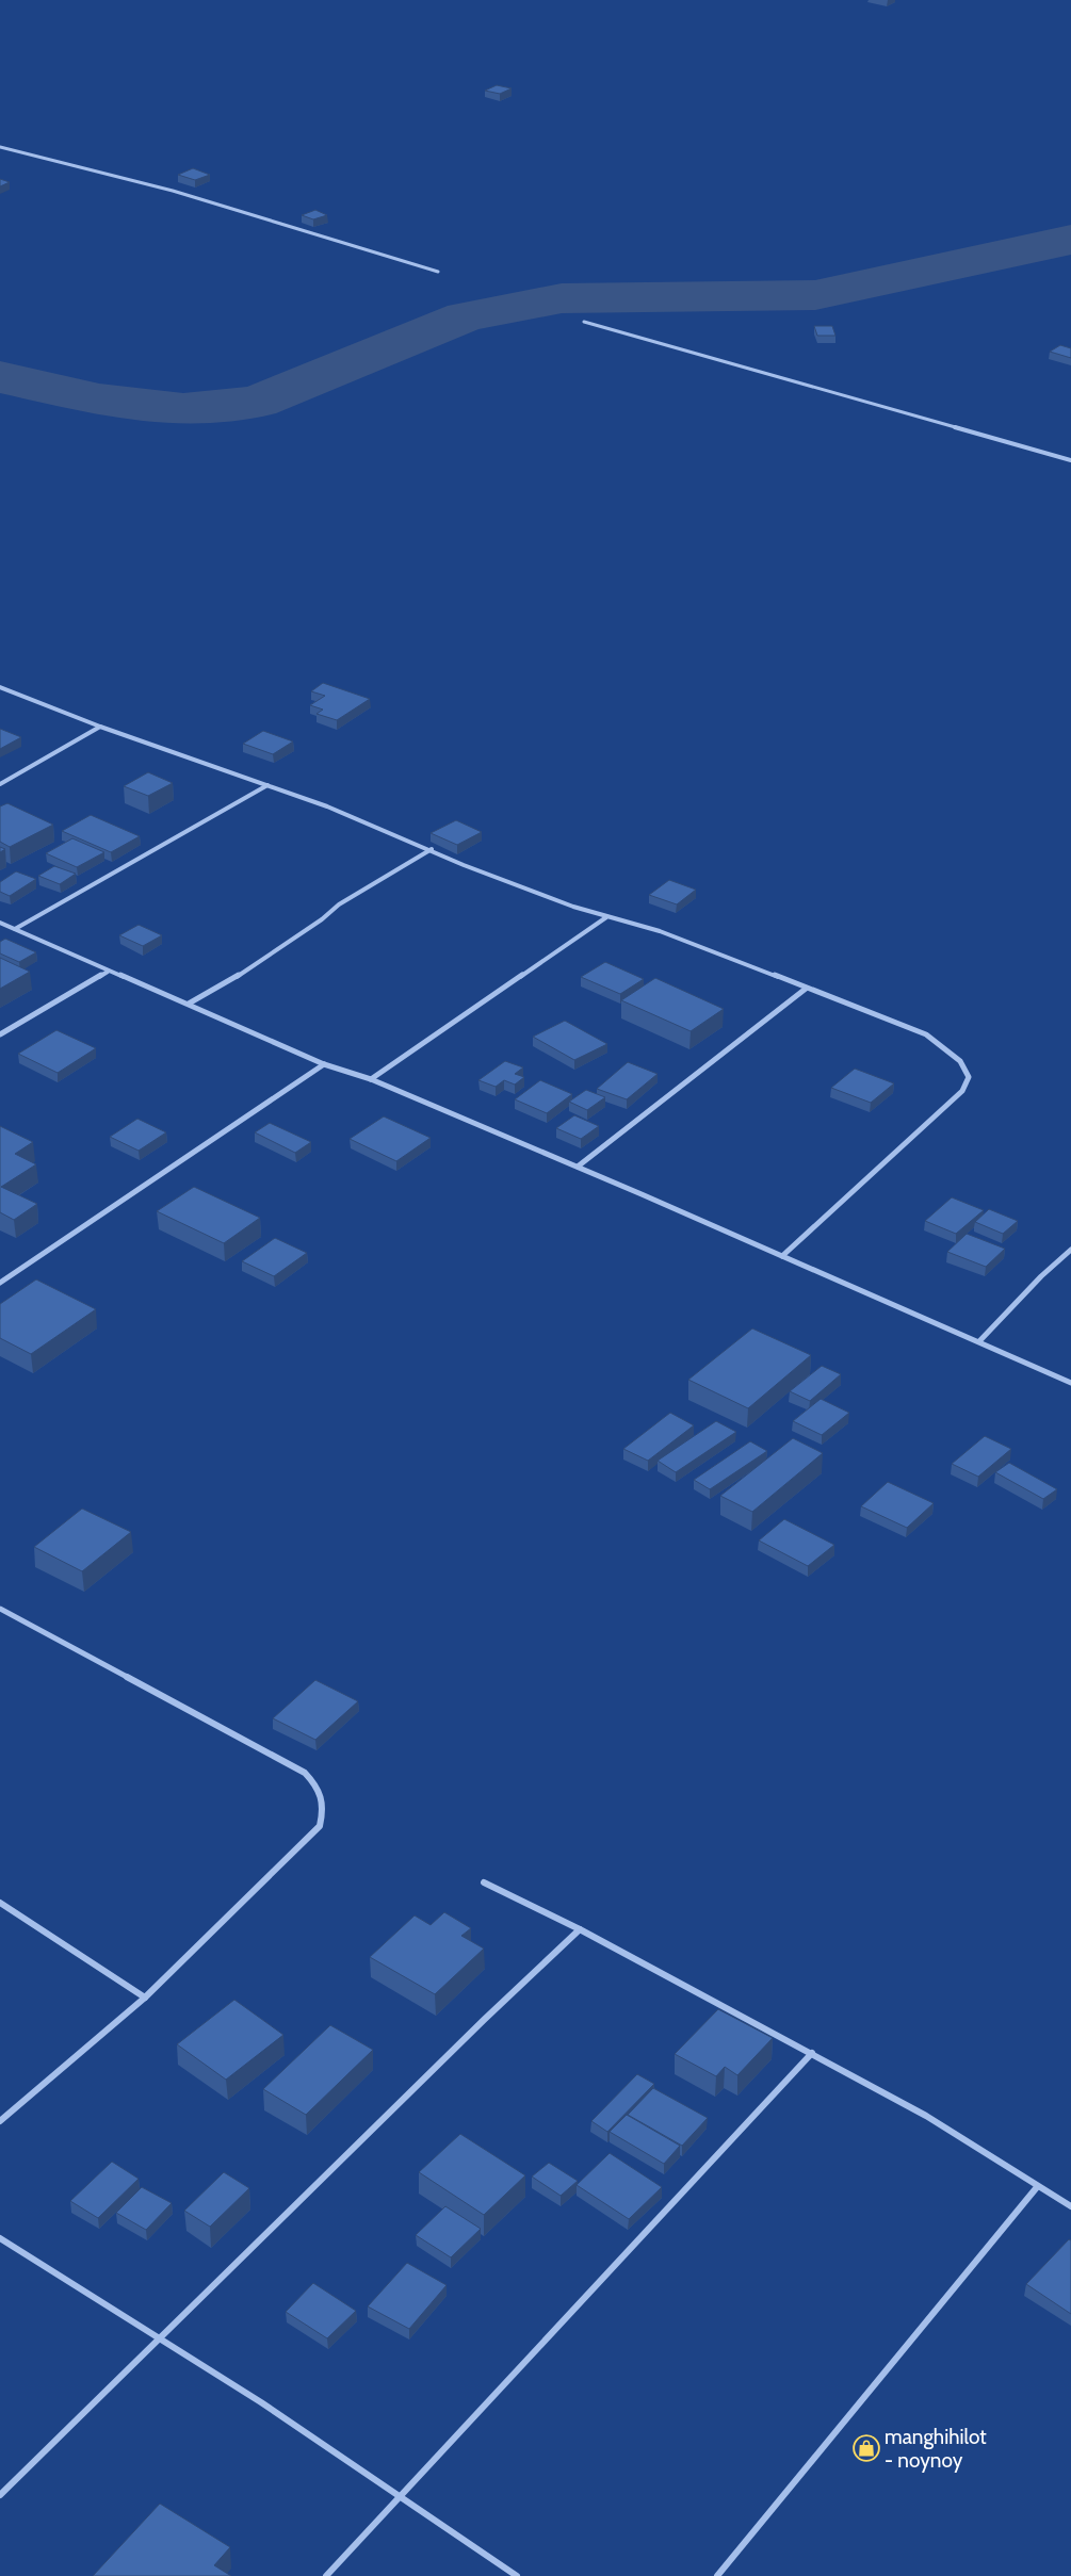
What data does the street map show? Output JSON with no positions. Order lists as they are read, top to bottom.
{
  "places": {
    "shop": ["manghihilot - noynoy"]
  }
}
